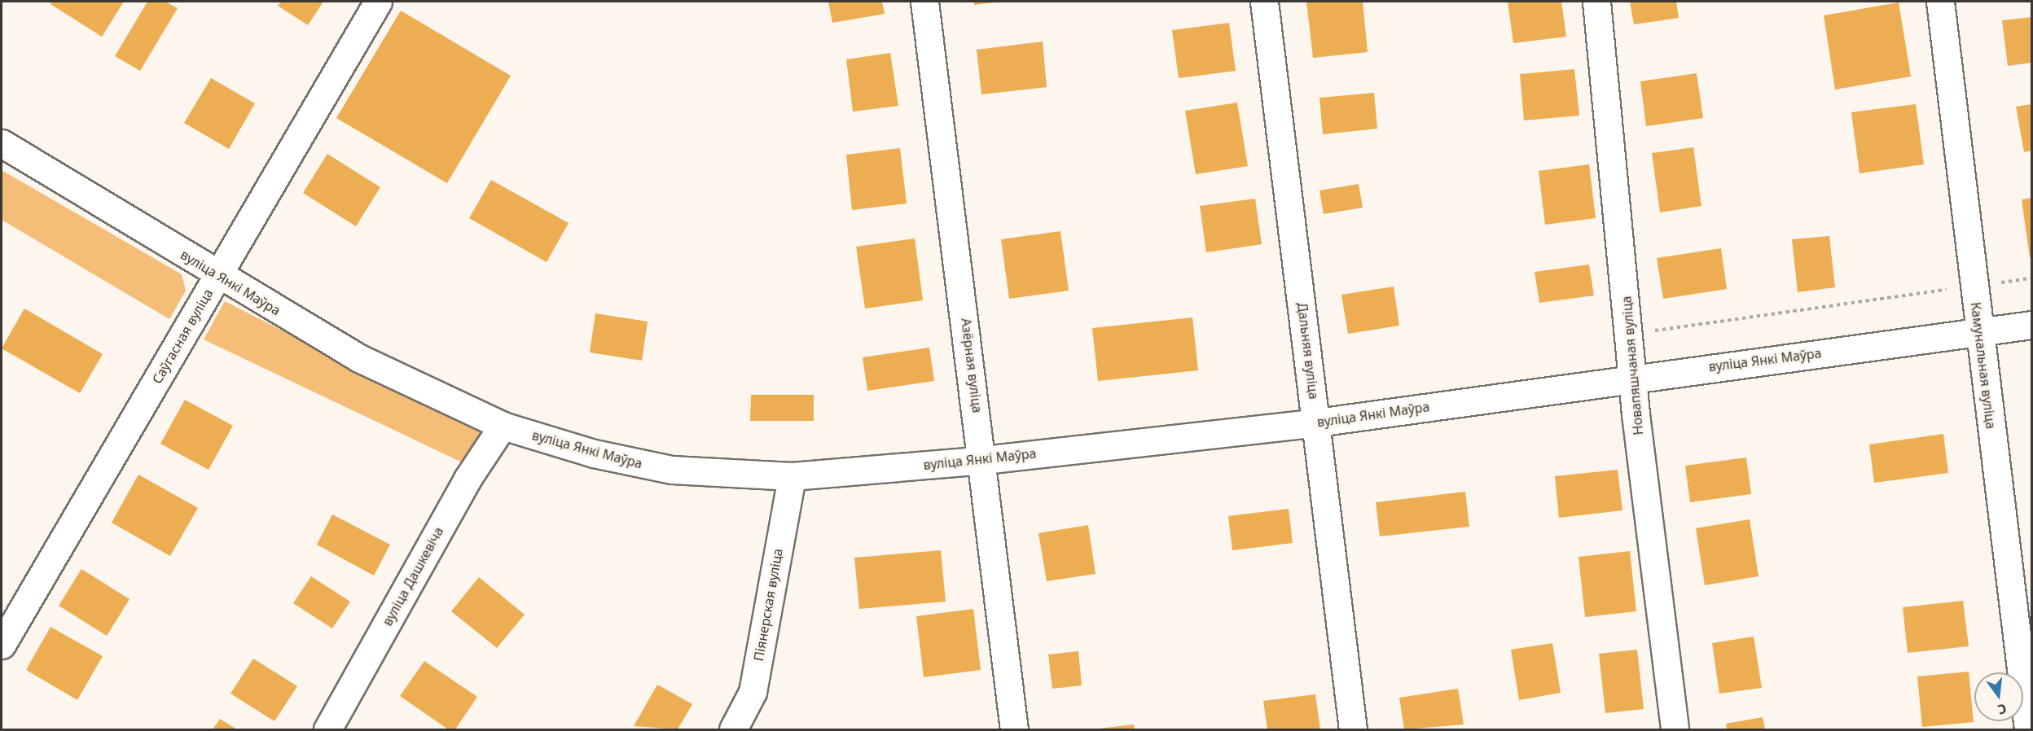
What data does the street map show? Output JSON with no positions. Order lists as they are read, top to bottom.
{
  "streets": {
    "street": [
      "вуліца Янкі Маўра",
      "Саўгасная вуліца",
      "Дальняя вуліца",
      "Азёрная вуліца",
      "Новапяшчаная вуліца",
      "Камунальная вуліца",
      "вуліца Дашкевіча",
      "Піянерская вуліца"
    ]
  },
  "crossings": [
    ["вуліца Янкі Маўра", "Саўгасная вуліца"],
    ["вуліца Янкі Маўра", "Дальняя вуліца"],
    ["вуліца Янкі Маўра", "Азёрная вуліца"],
    ["вуліца Янкі Маўра", "Новапяшчаная вуліца"],
    ["вуліца Янкі Маўра", "Камунальная вуліца"],
    ["вуліца Янкі Маўра", "вуліца Дашкевіча"],
    ["вуліца Янкі Маўра", "Піянерская вуліца"]
  ],
  "north": "bottom"
}
